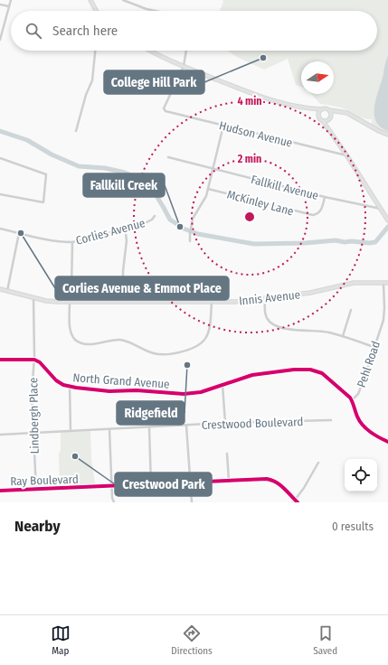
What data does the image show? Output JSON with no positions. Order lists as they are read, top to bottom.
{
  "streets": {
    "street": [
      "Hudson Avenue",
      "Fallkill Avenue",
      "McKinley Lane",
      "Corlies Avenue",
      "Innis Avenue",
      "Pehl Road",
      "North Grand Avenue",
      "Lindbergh Place",
      "Crestwood Boulevard",
      "Ray Boulevard"
    ]
  },
  "crossings": [
    ["Fallkill Avenue", "McKinley Lane"],
    ["Innis Avenue", "Pehl Road"],
    ["Innis Avenue", "Lindbergh Place"],
    ["Pehl Road", "North Grand Avenue"],
    ["North Grand Avenue", "Lindbergh Place"],
    ["Lindbergh Place", "Crestwood Boulevard"],
    ["Lindbergh Place", "Ray Boulevard"]
  ],
  "places": [
    "College Hill Park",
    "Fallkill Creek",
    "Corlies Avenue & Emmot Place",
    "Ridgefield",
    "Crestwood Park"
  ],
  "north": "right",
  "page": {
    "search": "Search here",
    "heading": ["Nearby", "0 results"],
    "nav": ["Map", "Directions", "Saved"]
  },
  "rings": ["4 min", "2 min"]
}
